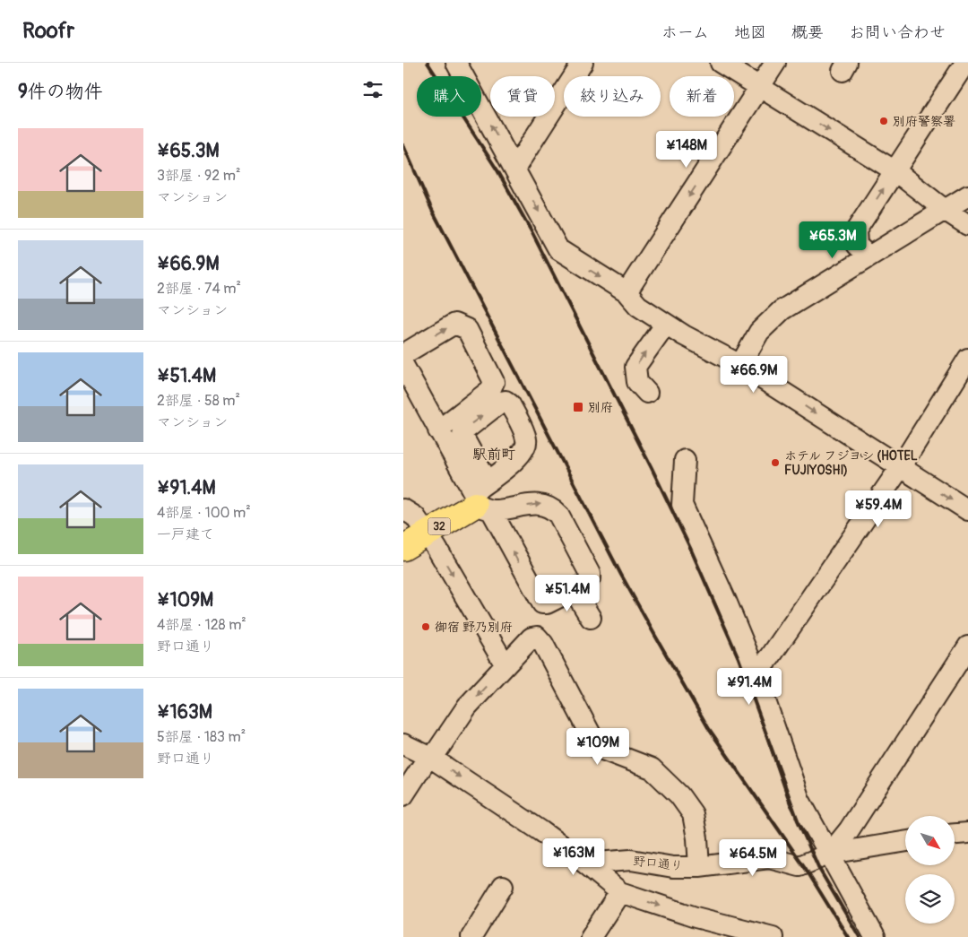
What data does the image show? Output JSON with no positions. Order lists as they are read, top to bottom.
{
  "streets": {
    "main road": ["32"],
    "street": ["野口通り"]
  },
  "districts": ["駅前町"],
  "places": {
    "other": ["別府警察署", "ホテル フジヨシ (HOTEL FUJIYOSHI)", "御宿 野乃別府"],
    "transit": ["別府"]
  },
  "north": "bottom right",
  "page": {
    "header": "Roofr",
    "nav": [
      "ホーム",
      "地図",
      "概要",
      "お問い合わせ"
    ],
    "heading": "9件の物件",
    "chip": [
      "購入",
      "賃貸",
      "絞り込み",
      "新着"
    ],
    "list": [
      {
        "name": "¥65.3M",
        "note": "3部屋 · 92 m² · マンション"
      },
      {
        "name": "¥66.9M",
        "note": "2部屋 · 74 m² · マンション"
      },
      {
        "name": "¥51.4M",
        "note": "2部屋 · 58 m² · マンション"
      },
      {
        "name": "¥91.4M",
        "note": "4部屋 · 100 m² · 一戸建て"
      },
      {
        "name": "¥109M",
        "note": "4部屋 · 128 m² · 野口通り"
      },
      {
        "name": "¥163M",
        "note": "5部屋 · 183 m² · 野口通り"
      }
    ],
    "price": [
      "¥148M",
      "¥65.3M",
      "¥66.9M",
      "¥59.4M",
      "¥51.4M",
      "¥91.4M",
      "¥109M",
      "¥163M",
      "¥64.5M"
    ]
  }
}
